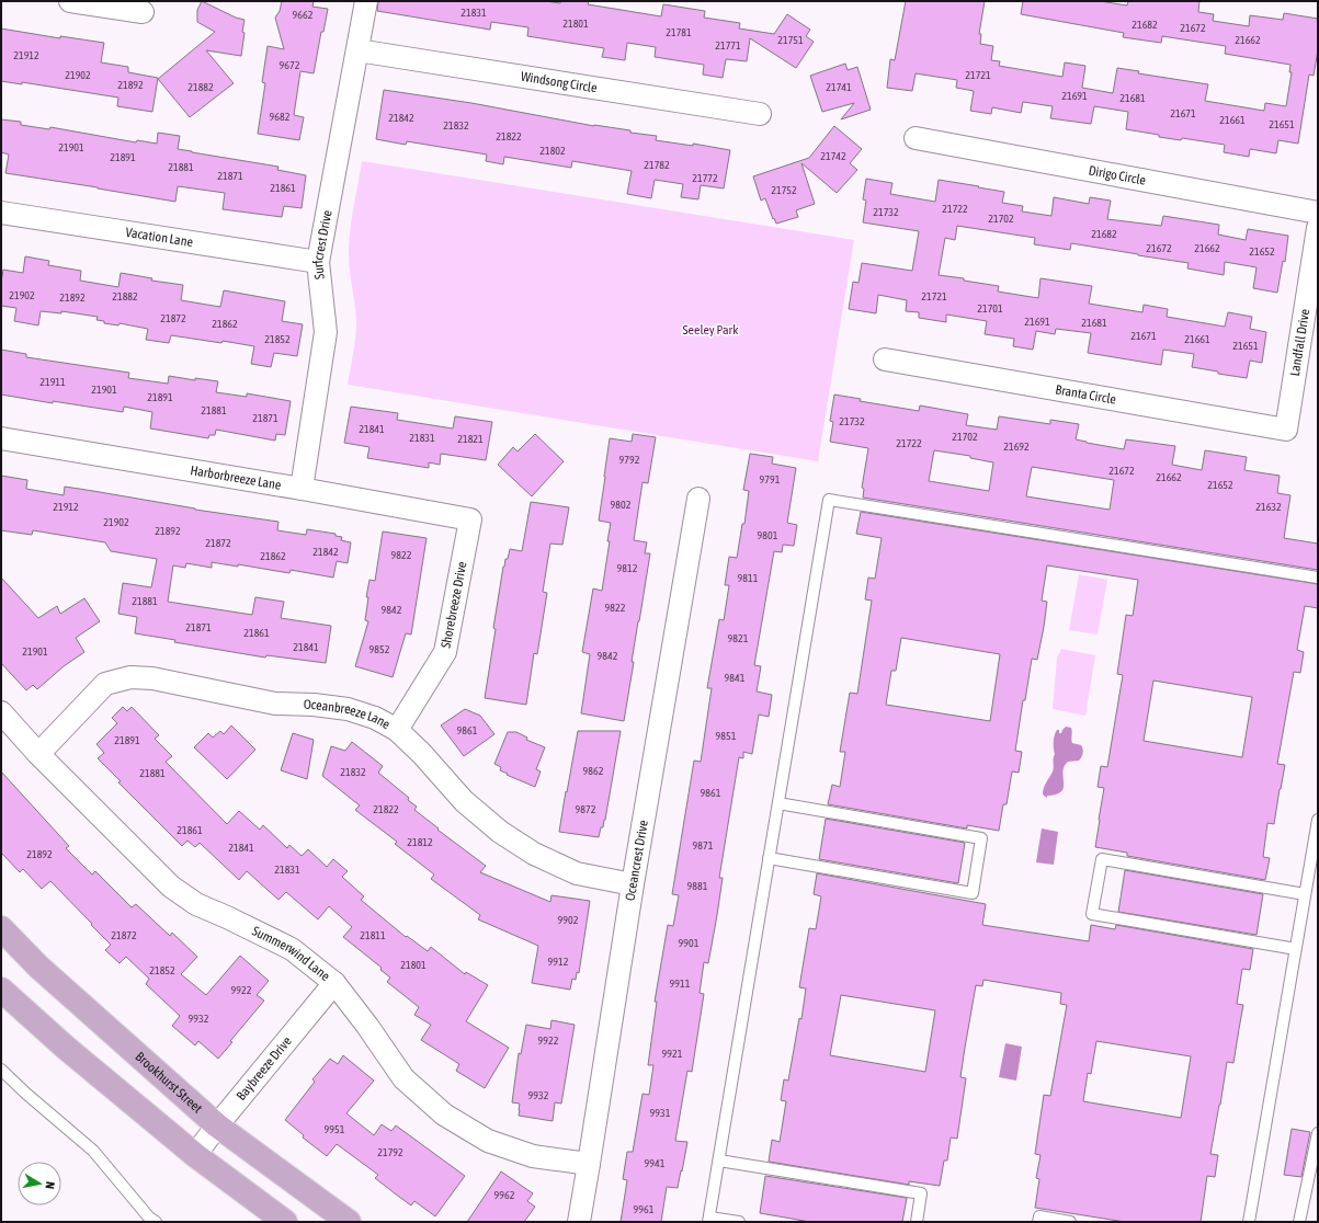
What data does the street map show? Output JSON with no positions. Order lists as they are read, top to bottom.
{
  "streets": {
    "main road": ["Brookhurst Street"],
    "street": [
      "Windsong Circle",
      "Dirigo Circle",
      "Vacation Lane",
      "Surfcrest Drive",
      "Landfall Drive",
      "Branta Circle",
      "Harborbreeze Lane",
      "Shorebreeze Drive",
      "Oceanbreeze Lane",
      "Oceancrest Drive",
      "Summerwind Lane",
      "Baybreeze Drive"
    ]
  },
  "crossings": [
    ["Windsong Circle", "Surfcrest Drive"],
    ["Vacation Lane", "Surfcrest Drive"],
    ["Surfcrest Drive", "Harborbreeze Lane"],
    ["Landfall Drive", "Branta Circle"],
    ["Harborbreeze Lane", "Shorebreeze Drive"],
    ["Shorebreeze Drive", "Oceanbreeze Lane"],
    ["Oceanbreeze Lane", "Oceancrest Drive"],
    ["Oceanbreeze Lane", "Summerwind Lane"],
    ["Oceancrest Drive", "Summerwind Lane"],
    ["Summerwind Lane", "Baybreeze Drive"],
    ["Baybreeze Drive", "Brookhurst Street"]
  ],
  "parks": ["Seeley Park"],
  "house_numbers": [
    "21831",
    "9662",
    "21801",
    "21682",
    "21672",
    "21781",
    "21751",
    "21662",
    "21771",
    "21912",
    "9672",
    "21902",
    "21721",
    "21892",
    "21882",
    "21741",
    "21691",
    "21681",
    "21671",
    "9682",
    "21842",
    "21661",
    "21651",
    "21832",
    "21822",
    "21901",
    "21802",
    "21742",
    "21891",
    "21782",
    "21881",
    "21871",
    "21772",
    "21861",
    "21752",
    "21722",
    "21732",
    "21702",
    "21682",
    "21672",
    "21662",
    "21652",
    "21902",
    "21882",
    "21721",
    "21892",
    "21701",
    "21872",
    "21691",
    "21681",
    "21862",
    "21671",
    "21852",
    "21661",
    "21651",
    "21911",
    "21901",
    "21891",
    "21881",
    "21871",
    "21732",
    "21841",
    "21702",
    "21831",
    "21821",
    "21722",
    "21692",
    "9792",
    "21672",
    "21662",
    "9791",
    "21652",
    "9802",
    "21912",
    "21632",
    "21902",
    "21892",
    "9801",
    "21872",
    "21842",
    "9822",
    "21862",
    "9812",
    "9811",
    "21881",
    "9822",
    "9842",
    "21871",
    "21861",
    "9821",
    "21841",
    "9852",
    "21901",
    "9842",
    "9841",
    "9861",
    "9851",
    "21891",
    "9862",
    "21832",
    "21881",
    "9861",
    "21822",
    "9872",
    "21861",
    "21812",
    "9871",
    "21841",
    "21892",
    "21831",
    "9881",
    "9902",
    "21872",
    "21811",
    "9901",
    "9912",
    "21801",
    "21852",
    "9911",
    "9922",
    "9932",
    "9922",
    "9921",
    "9932",
    "9931",
    "9951",
    "21792",
    "9941",
    "9962",
    "9961"
  ],
  "north": "right"
}
